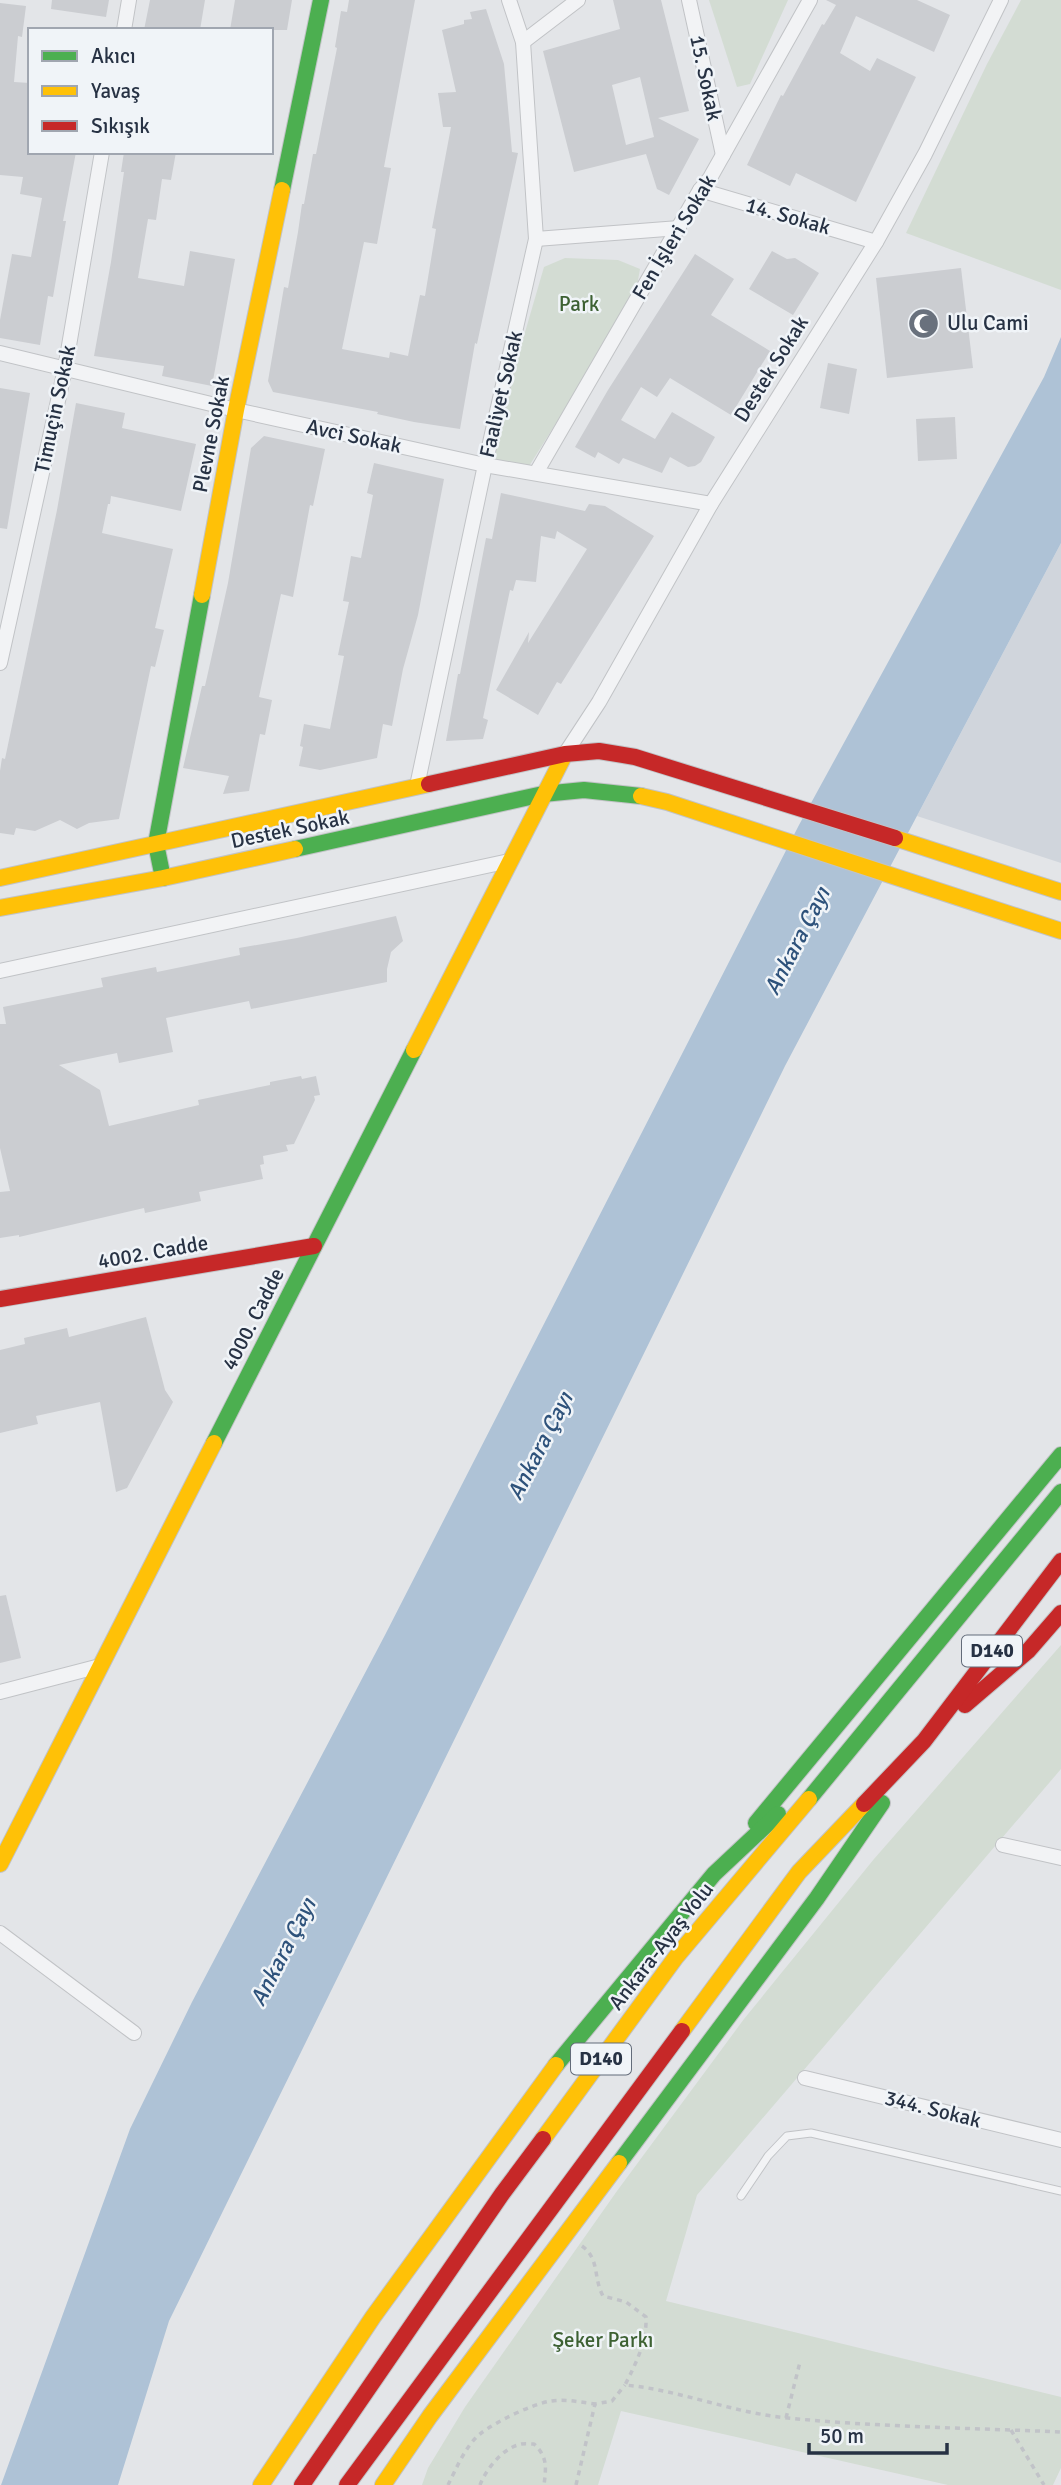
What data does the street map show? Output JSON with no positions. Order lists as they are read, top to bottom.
{
  "streets": {
    "main road": [
      "Destek Sokak",
      "Plevne Sokak",
      "4002. Cadde",
      "4000. Cadde",
      "D140",
      "Ankara-Ayaş Yolu"
    ],
    "street": [
      "15. Sokak",
      "14. Sokak",
      "Fen İşleri Sokak",
      "Faaliyet Sokak",
      "Timuçin Sokak",
      "Avci Sokak",
      "344. Sokak"
    ]
  },
  "crossings": [
    ["15. Sokak", "Fen İşleri Sokak"],
    ["14. Sokak", "Fen İşleri Sokak"],
    ["14. Sokak", "Destek Sokak"],
    ["Fen İşleri Sokak", "Avci Sokak"],
    ["Destek Sokak", "Faaliyet Sokak"],
    ["Destek Sokak", "Plevne Sokak"],
    ["Destek Sokak", "Avci Sokak"],
    ["Destek Sokak", "4000. Cadde"],
    ["Faaliyet Sokak", "Avci Sokak"],
    ["Timuçin Sokak", "Avci Sokak"],
    ["Plevne Sokak", "Avci Sokak"],
    ["4002. Cadde", "4000. Cadde"]
  ],
  "water": ["Ankara Çayı"],
  "parks": ["Park", "Şeker Parkı"],
  "places": {
    "mosque": ["Ulu Cami"]
  },
  "legend": ["Akıcı", "Yavaş", "Sıkışık"],
  "scale_bar": "50 m"
}
